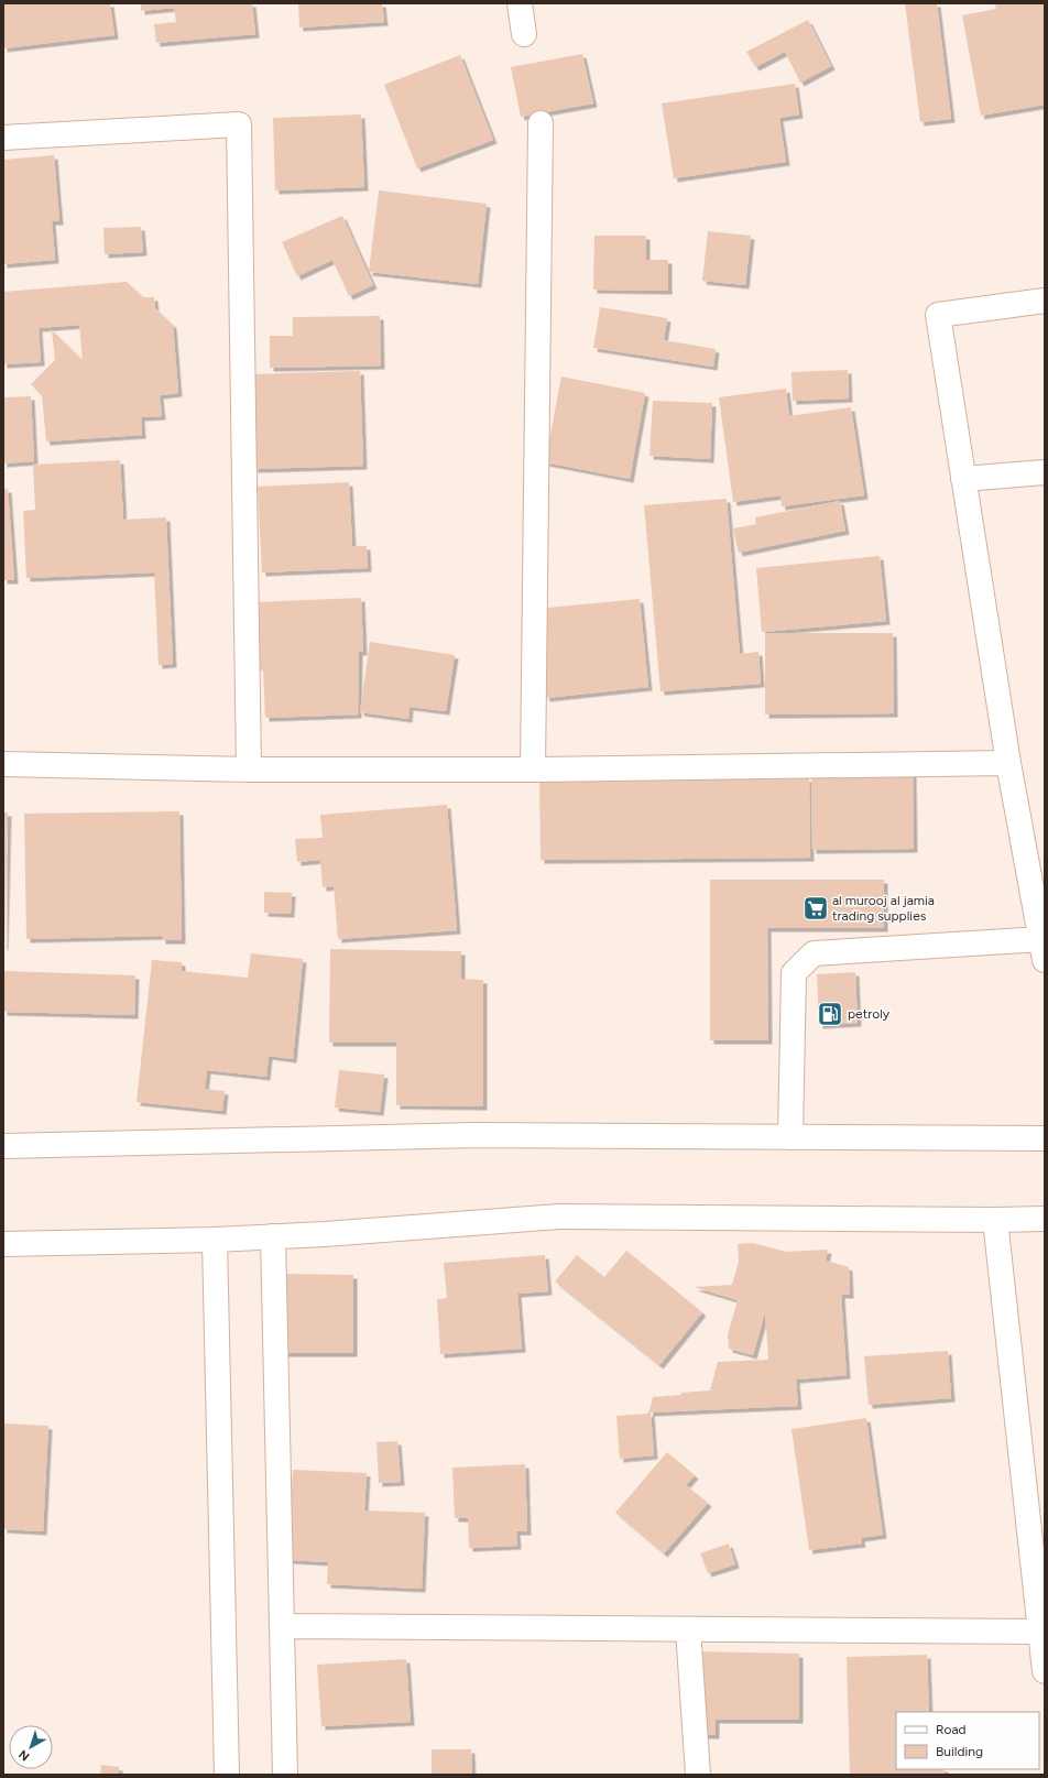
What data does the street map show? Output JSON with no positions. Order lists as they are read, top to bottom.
{
  "places": {
    "supermarket": ["al murooj al jamia trading supplies"],
    "fuel station": ["petroly"]
  },
  "legend": ["Road", "Building"],
  "north": "bottom left"
}
